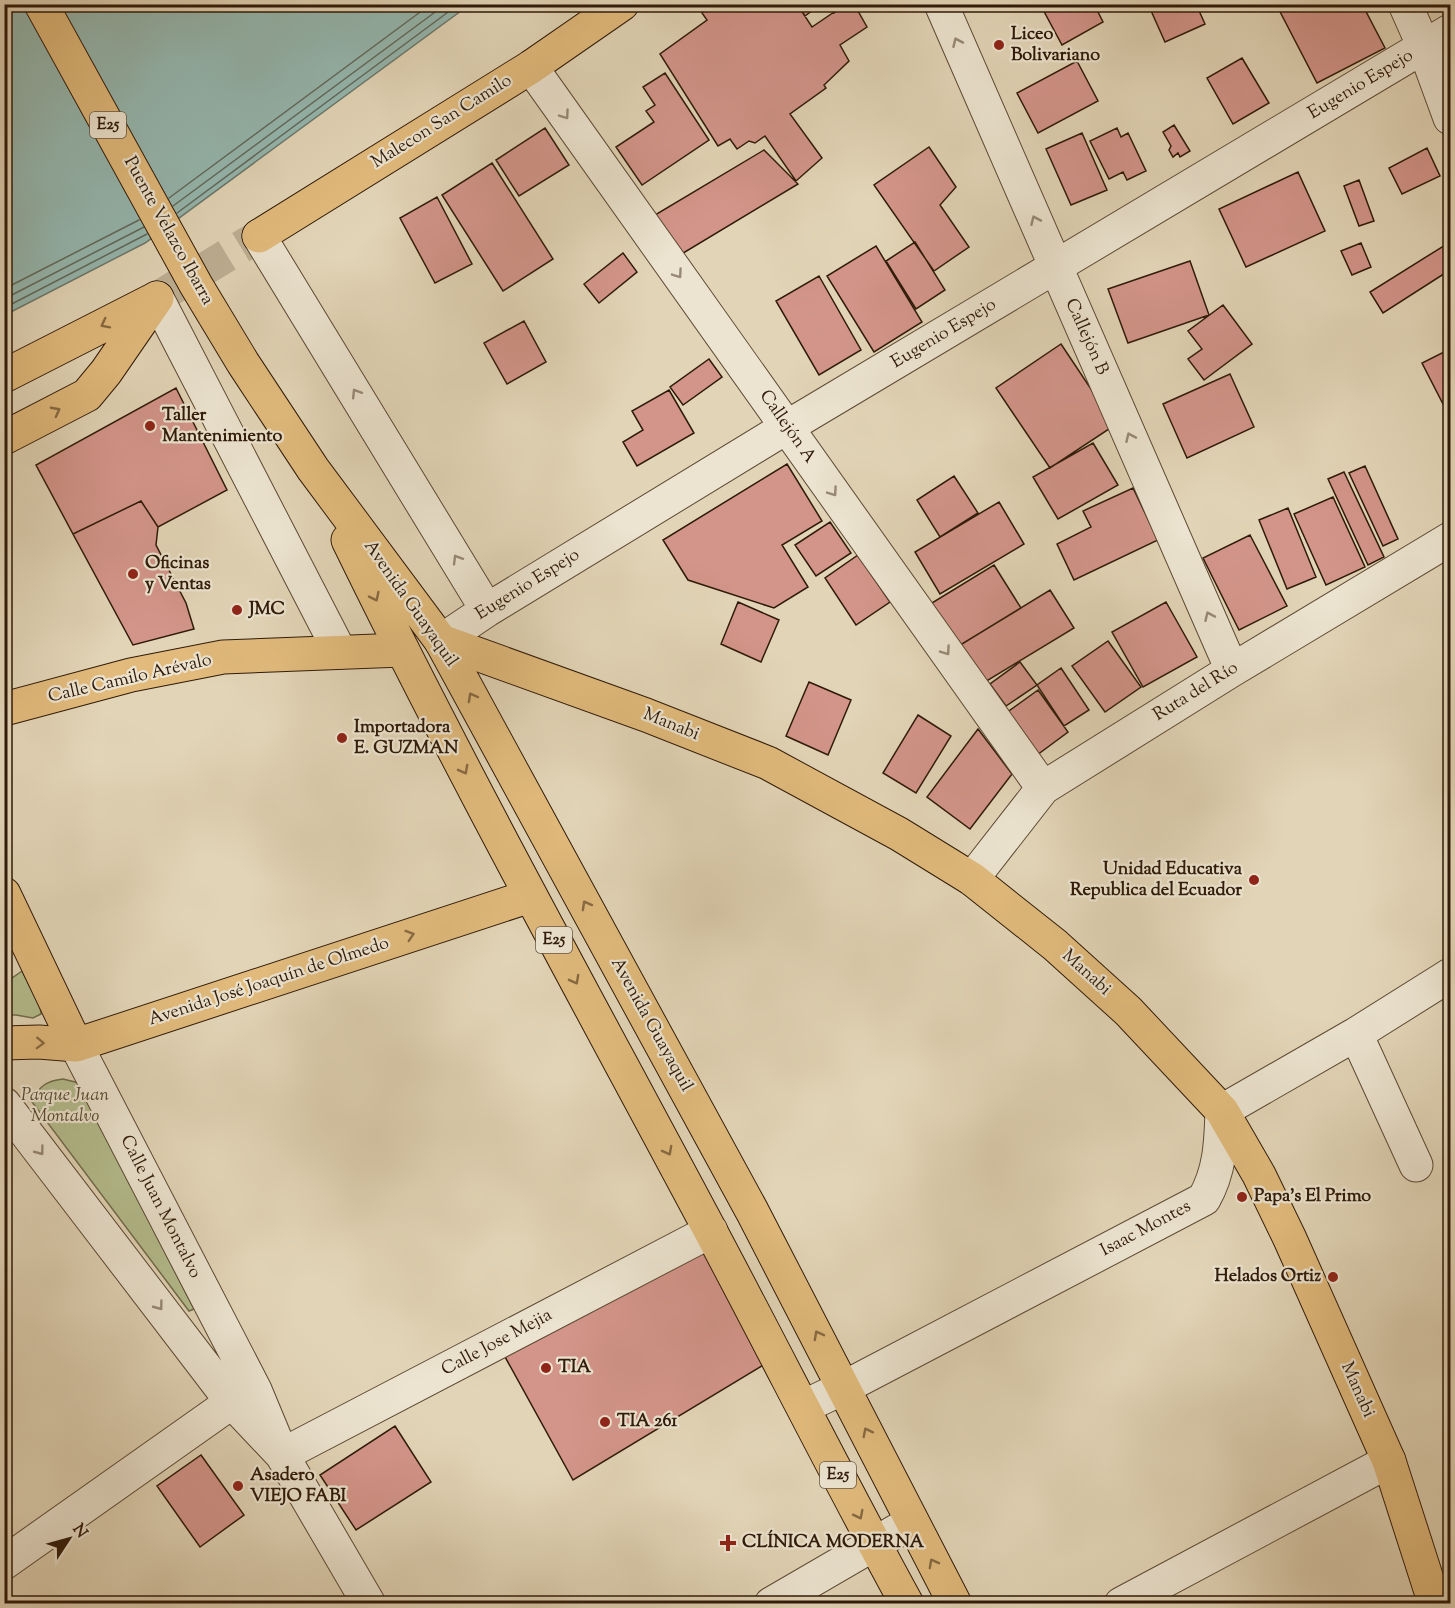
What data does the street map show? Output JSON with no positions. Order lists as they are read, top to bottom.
{
  "streets": {
    "main road": [
      "Malecon San Camilo",
      "E25",
      "Puente Velazco Ibarra",
      "Avenida Guayaquil",
      "Calle Camilo Arévalo",
      "Manabi",
      "Avenida José Joaquín de Olmedo",
      "Calle Juan Montalvo"
    ],
    "street": [
      "Eugenio Espejo",
      "Callejón B",
      "Callejón A",
      "Ruta del Río",
      "Isaac Montes",
      "Calle Jose Mejia"
    ]
  },
  "crossings": [
    ["Eugenio Espejo", "Callejón B"],
    ["Eugenio Espejo", "Callejón A"],
    ["Eugenio Espejo", "Avenida Guayaquil"],
    ["Eugenio Espejo", "Manabi"],
    ["Malecon San Camilo", "Callejón A"],
    ["Puente Velazco Ibarra", "Avenida Guayaquil"],
    ["Callejón B", "Ruta del Río"],
    ["Callejón A", "Ruta del Río"],
    ["Avenida Guayaquil", "Calle Camilo Arévalo"],
    ["Avenida Guayaquil", "Manabi"],
    ["Avenida Guayaquil", "Avenida José Joaquín de Olmedo"],
    ["Avenida Guayaquil", "Isaac Montes"],
    ["Avenida Guayaquil", "Calle Jose Mejia"],
    ["Ruta del Río", "Manabi"],
    ["Manabi", "Isaac Montes"],
    ["Avenida José Joaquín de Olmedo", "Calle Juan Montalvo"],
    ["Calle Juan Montalvo", "Calle Jose Mejia"]
  ],
  "one_way": ["Callejón B", "Callejón A", "Avenida José Joaquín de Olmedo"],
  "parks": ["Parque Juan Montalvo"],
  "places": {
    "other": [
      "Liceo Bolivariano",
      "Taller Mantenimiento",
      "Oficinas y Ventas",
      "JMC",
      "Importadora E. GUZMAN",
      "Unidad Educativa Republica del Ecuador",
      "Papa's El Primo",
      "Helados Ortiz",
      "TIA",
      "TIA 261",
      "Asadero VIEJO FABI"
    ],
    "health": ["CLÍNICA MODERNA"]
  },
  "north": "top right"
}
